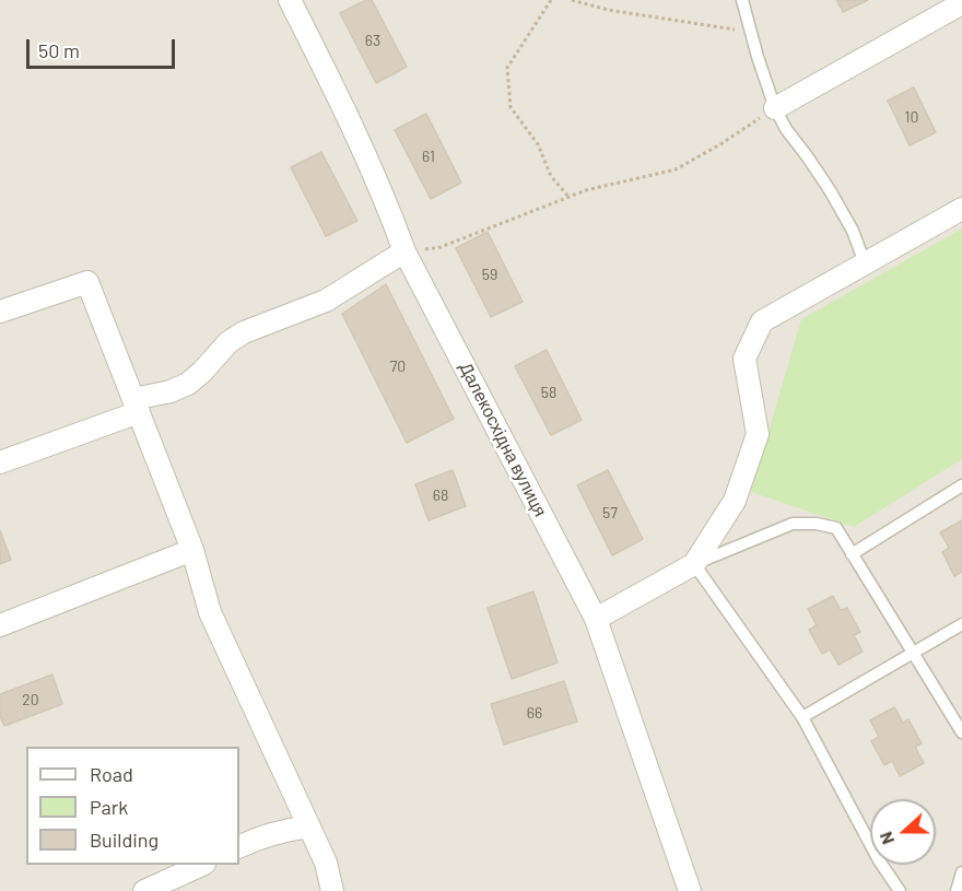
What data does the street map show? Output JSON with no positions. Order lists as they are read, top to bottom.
{
  "streets": {
    "street": ["Далекосхідна вулиця"]
  },
  "house_numbers": [
    "63",
    "10",
    "61",
    "59",
    "70",
    "58",
    "68",
    "57",
    "20",
    "66"
  ],
  "legend": ["Road", "Park", "Building"],
  "scale_bar": "50 m",
  "north": "left"
}
